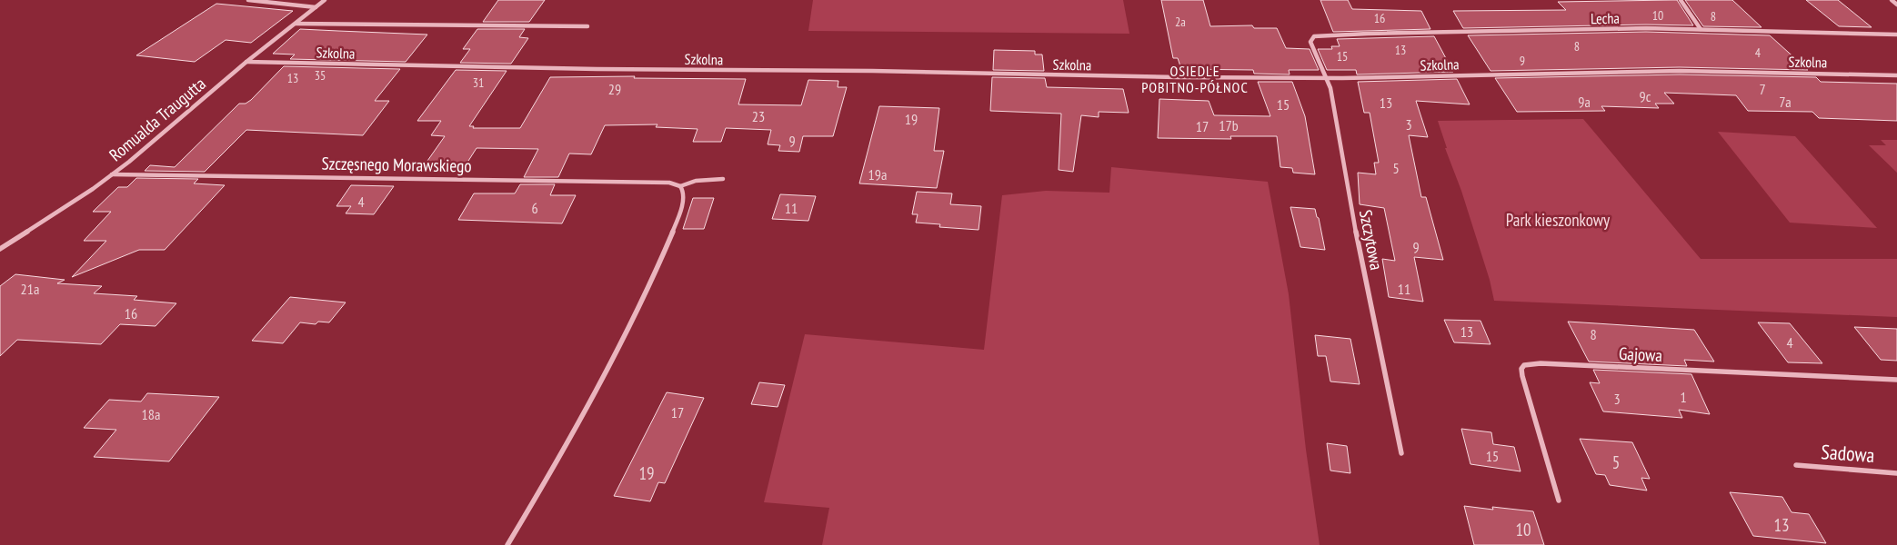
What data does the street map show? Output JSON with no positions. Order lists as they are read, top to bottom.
{
  "streets": {
    "street": [
      "Lecha",
      "Szkolna",
      "Romualda Traugutta",
      "Szczęsnego Morawskiego",
      "Szczytowa",
      "Gajowa",
      "Sadowa"
    ]
  },
  "crossings": [
    ["Lecha", "Szczytowa"],
    ["Szkolna", "Romualda Traugutta"],
    ["Szkolna", "Szczytowa"],
    ["Romualda Traugutta", "Szczęsnego Morawskiego"]
  ],
  "districts": ["OSIEDLE POBITNO-PÓŁNOC"],
  "parks": ["Park kieszonkowy"],
  "house_numbers": [
    "10",
    "8",
    "16",
    "2a",
    "8",
    "13",
    "4",
    "15",
    "9",
    "35",
    "13",
    "31",
    "29",
    "7",
    "9c",
    "9a",
    "7a",
    "13",
    "15",
    "23",
    "19",
    "3",
    "17b",
    "17",
    "9",
    "5",
    "19a",
    "4",
    "6",
    "11",
    "9",
    "21a",
    "11",
    "16",
    "13",
    "8",
    "4",
    "1",
    "3",
    "17",
    "18a",
    "15",
    "5",
    "19",
    "13",
    "10"
  ]
}
